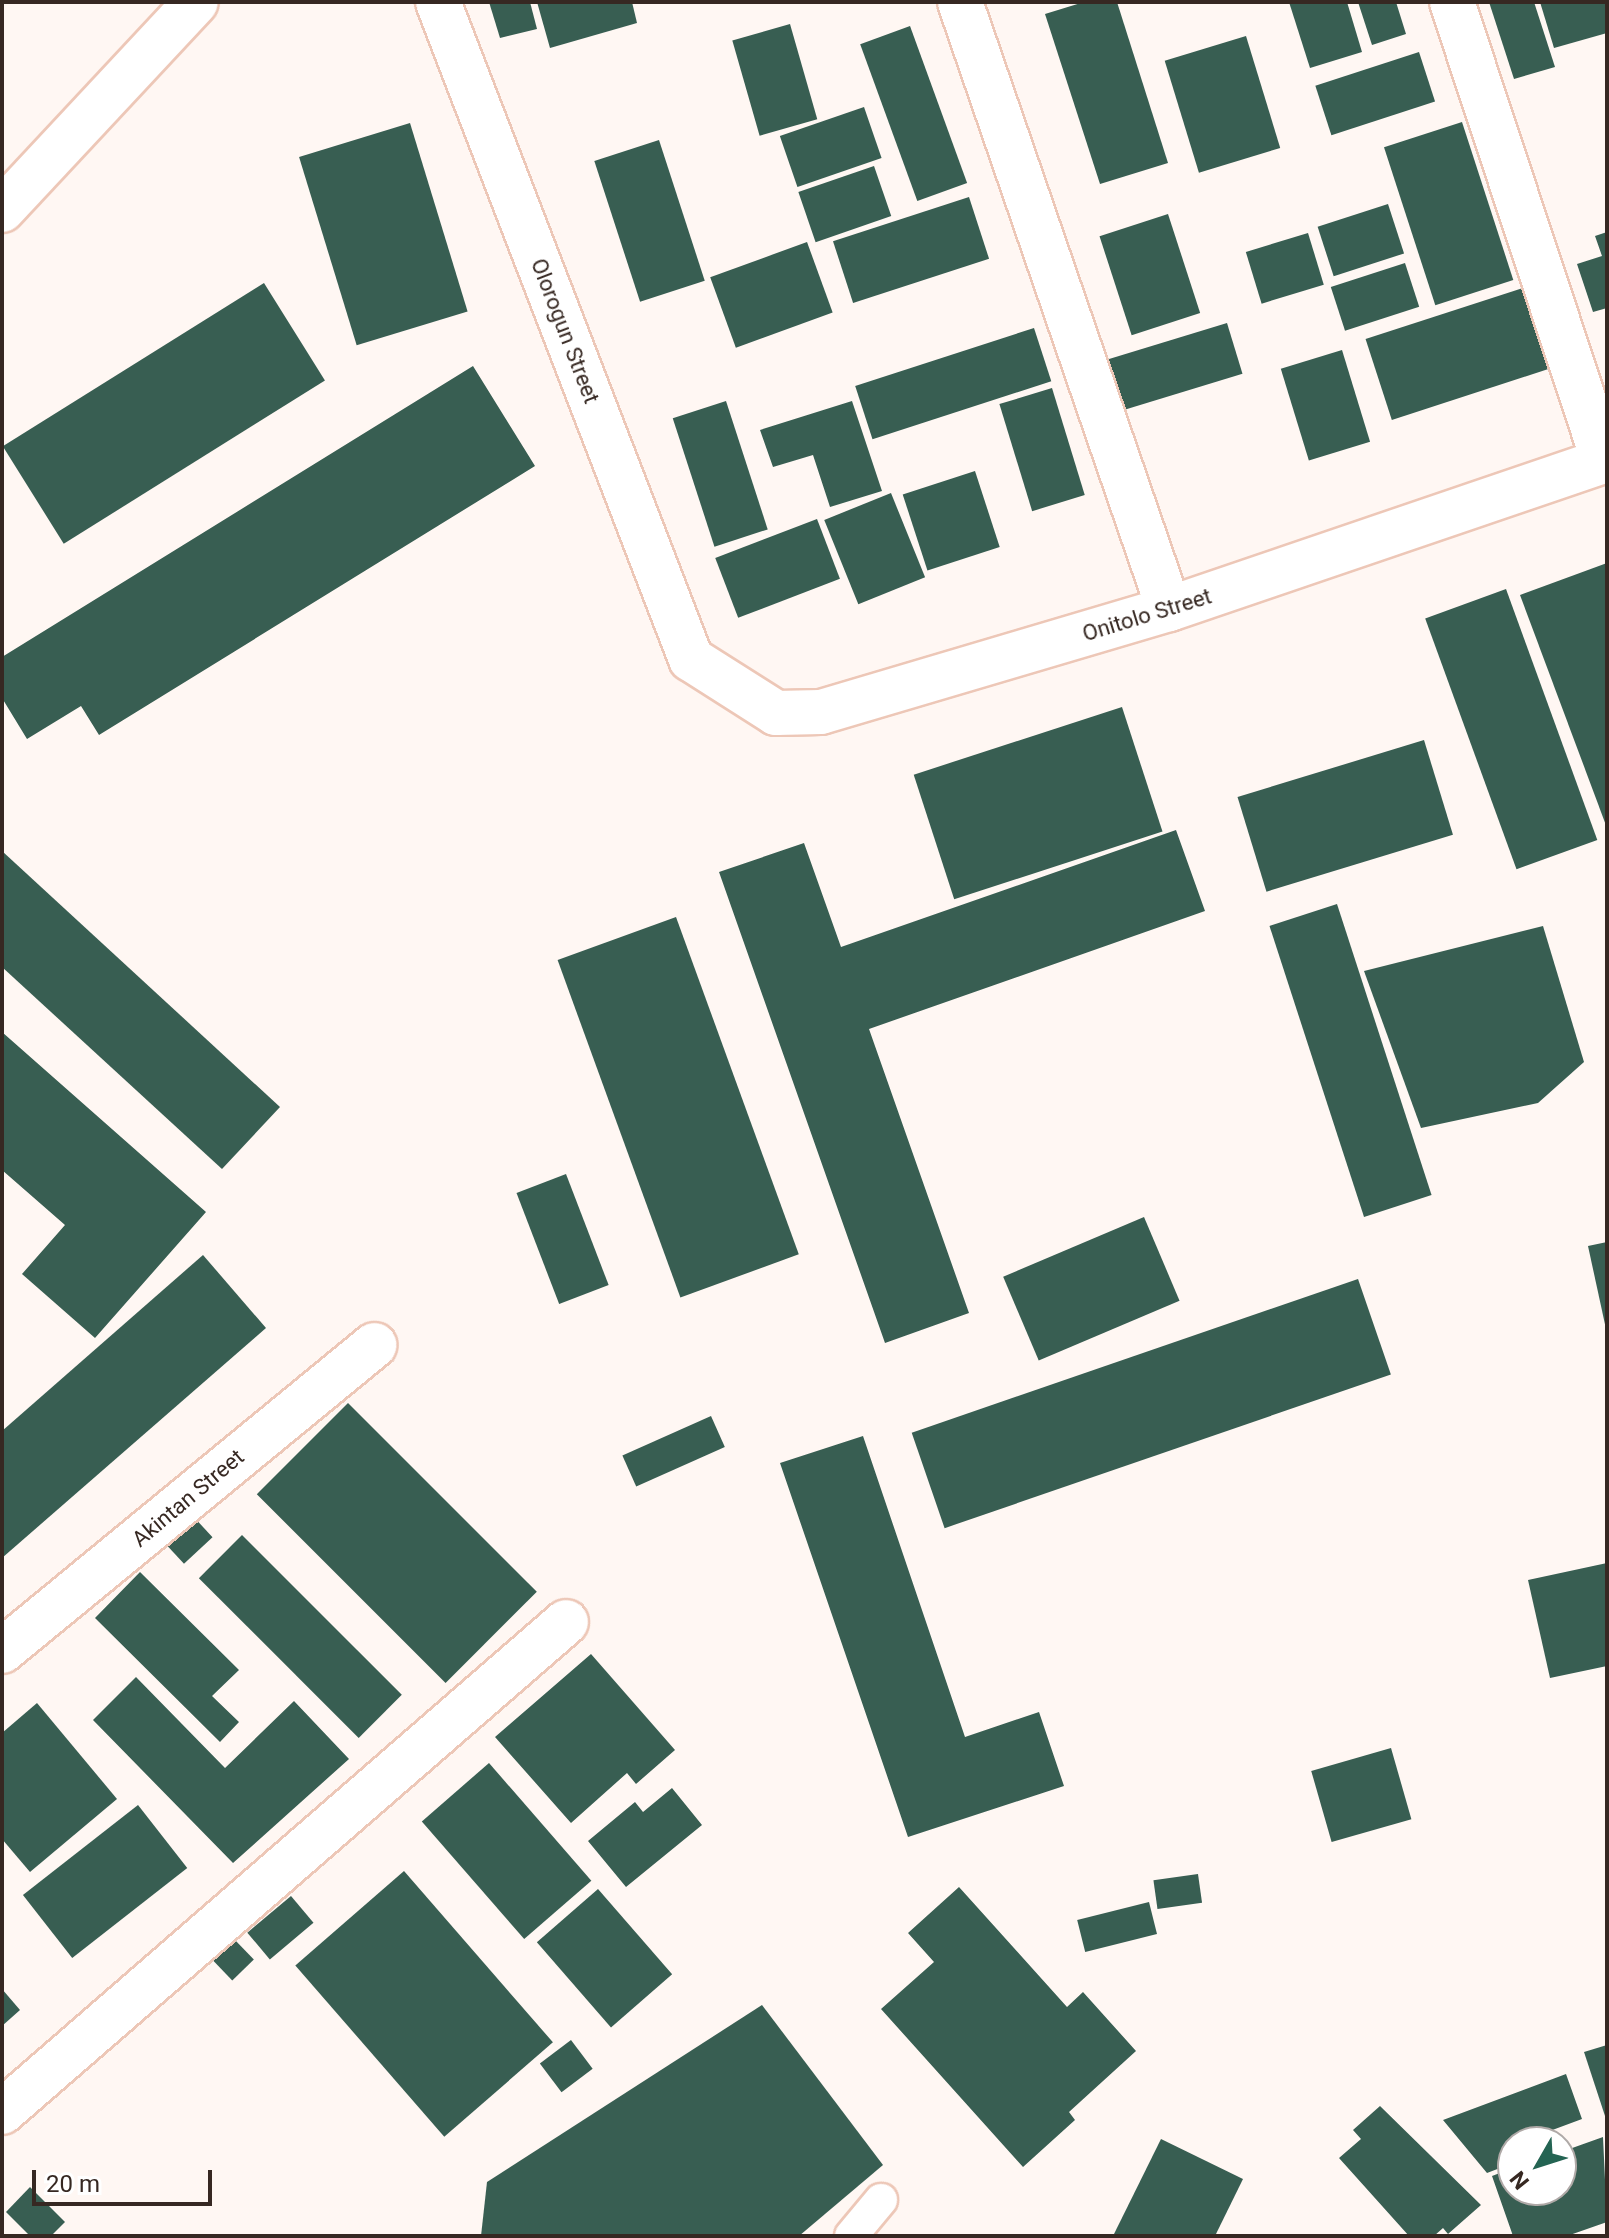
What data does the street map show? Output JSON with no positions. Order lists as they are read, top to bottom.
{
  "streets": {
    "street": ["Olorogun Street", "Onitolo Street", "Akintan Street"]
  },
  "crossings": [
    ["Olorogun Street", "Onitolo Street"]
  ],
  "scale_bar": "20 m",
  "north": "bottom left"
}
